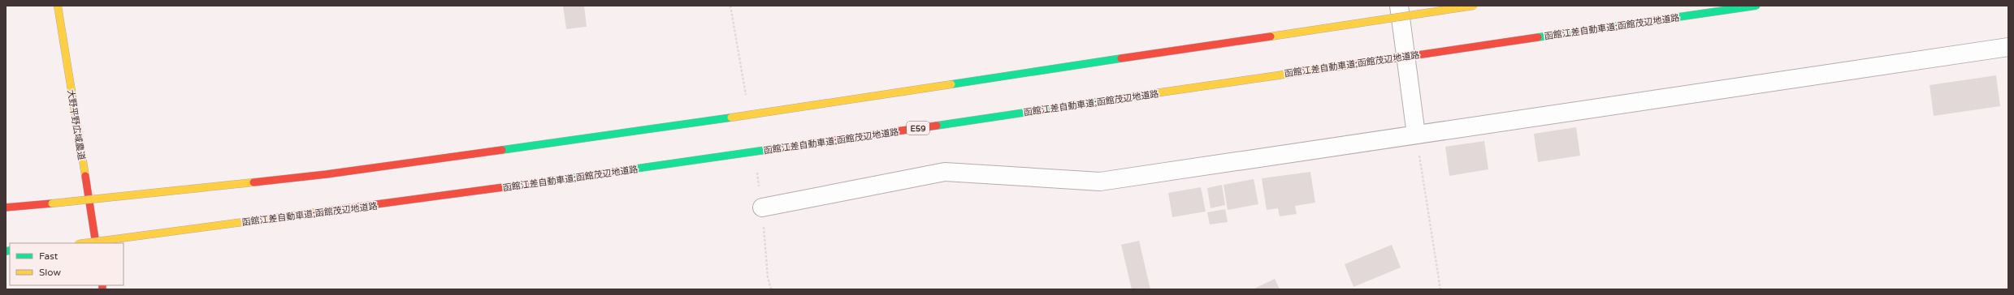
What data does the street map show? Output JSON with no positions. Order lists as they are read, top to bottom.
{
  "streets": {
    "main road": ["函館江差自動車道;函館茂辺地道路", "大野平野広域農道", "E59"]
  },
  "legend": ["Fast", "Slow"]
}
